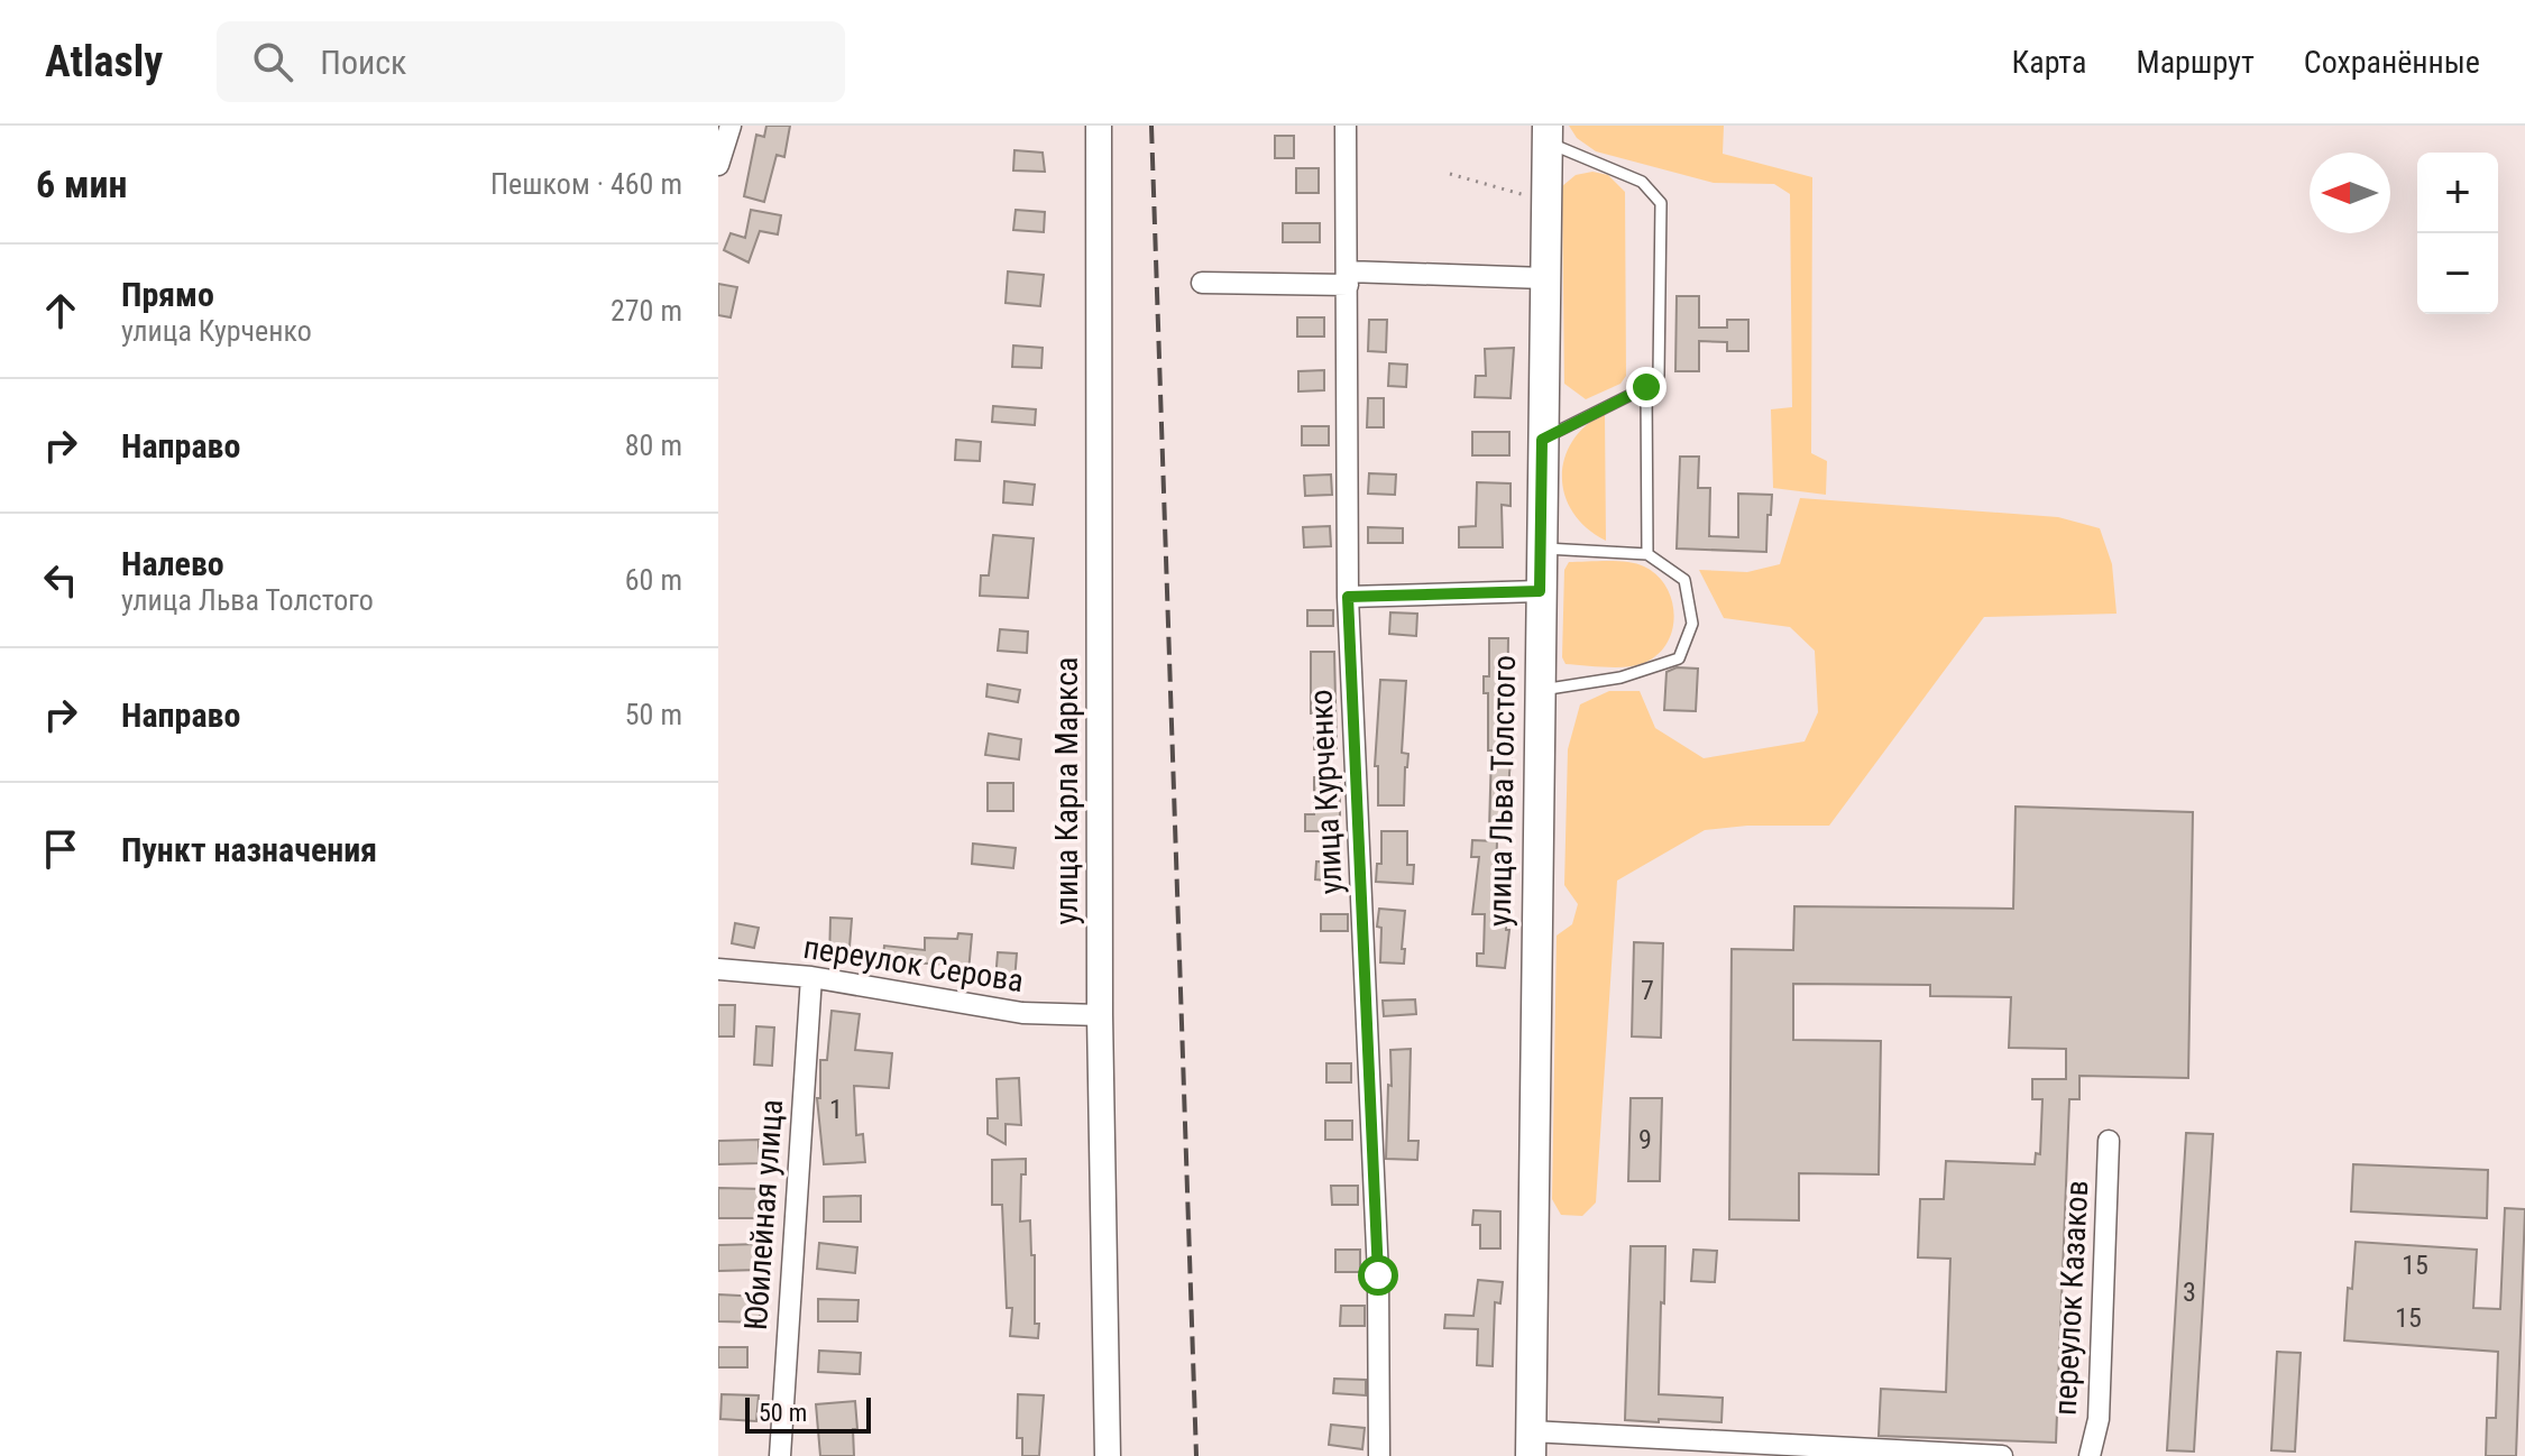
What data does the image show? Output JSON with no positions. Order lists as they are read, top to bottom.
{
  "streets": {
    "main road": ["улица Льва Толстого"],
    "street": [
      "улица Карла Маркса",
      "улица Курченко",
      "переулок Серова",
      "Юбилейная улица",
      "переулок Казаков"
    ]
  },
  "crossings": [
    ["улица Карла Маркса", "переулок Серова"],
    ["переулок Серова", "Юбилейная улица"]
  ],
  "house_numbers": [
    "7",
    "1",
    "9",
    "15",
    "3",
    "15"
  ],
  "scale_bar": "50 m",
  "north": "left",
  "page": {
    "header": "Atlasly",
    "search": "Поиск",
    "nav": ["Карта", "Маршрут", "Сохранённые"],
    "heading": ["6 мин", "Пешком · 460 m"],
    "map_buttons": ["+", "−"],
    "list": [
      ["Прямо", "улица Курченко", "270 m"],
      ["Направо", "80 m"],
      ["Налево", "улица Льва Толстого", "60 m"],
      ["Направо", "50 m"],
      "Пункт назначения"
    ],
    "scale": "50 m"
  }
}
